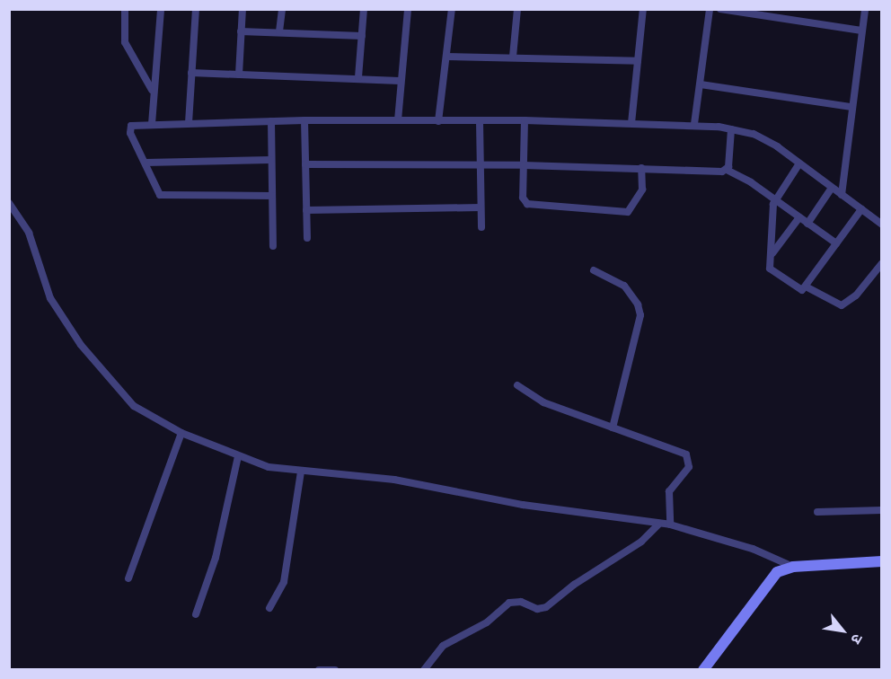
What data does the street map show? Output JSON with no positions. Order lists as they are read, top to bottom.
{
  "north": "bottom right"
}
